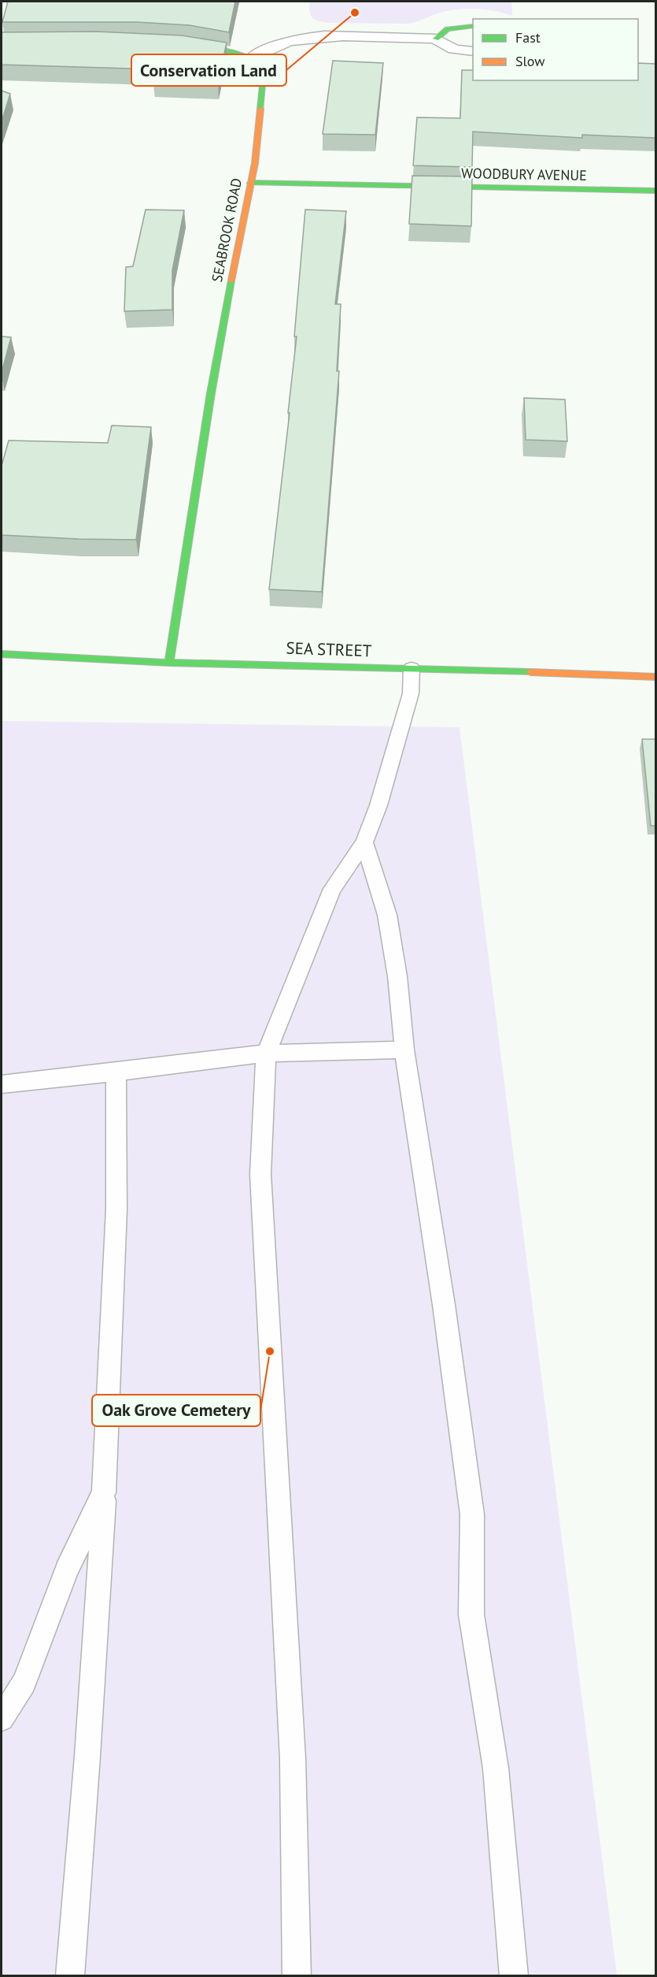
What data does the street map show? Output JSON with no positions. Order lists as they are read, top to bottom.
{
  "streets": {
    "street": ["WOODBURY AVENUE", "SEABROOK ROAD", "SEA STREET"]
  },
  "crossings": [
    ["WOODBURY AVENUE", "SEABROOK ROAD"],
    ["SEABROOK ROAD", "SEA STREET"]
  ],
  "places": ["Conservation Land", "Oak Grove Cemetery"],
  "legend": ["Fast", "Slow"]
}
